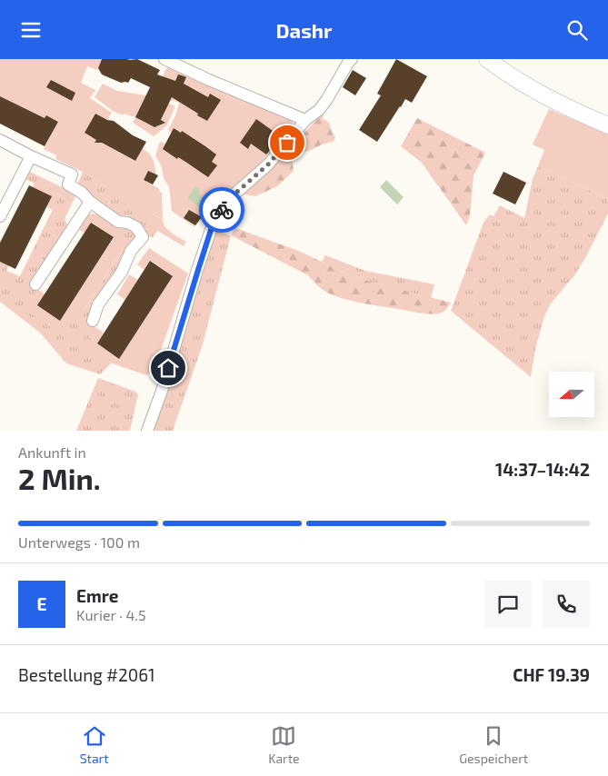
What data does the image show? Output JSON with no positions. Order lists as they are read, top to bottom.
{
  "north": "left",
  "page": {
    "header": "Dashr",
    "heading": ["2 Min.", "Ankunft in", "14:37–14:42"],
    "panel": [
      "Emre",
      "Kurier · 4.5",
      "Bestellung #2061",
      "CHF 19.39"
    ],
    "bar": "Unterwegs · 100 m",
    "round": "E",
    "tabs": ["Start", "Karte", "Gespeichert"]
  }
}
